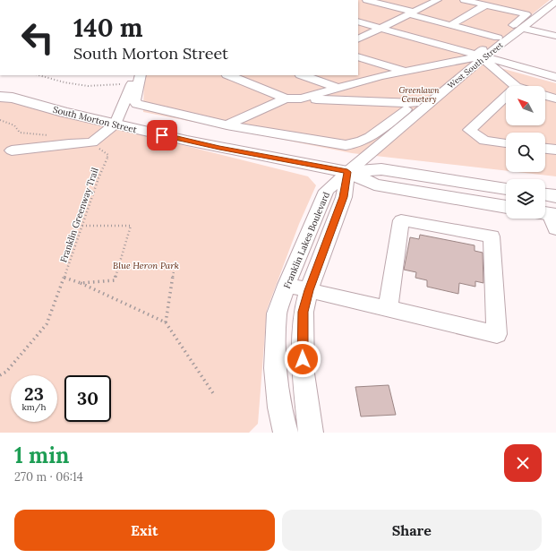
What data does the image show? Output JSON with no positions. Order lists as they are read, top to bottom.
{
  "streets": {
    "main road": ["South Morton Street"],
    "street": ["West South Street", "Franklin Lakes Boulevard"],
    "path": ["Franklin Greenway Trail"]
  },
  "crossings": [
    ["West South Street", "South Morton Street"],
    ["West South Street", "Franklin Lakes Boulevard"],
    ["South Morton Street", "Franklin Lakes Boulevard"]
  ],
  "parks": ["Greenlawn Cemetery", "Blue Heron Park"],
  "north": "top left",
  "page": {
    "turn": ["140 m", "South Morton Street"],
    "speed": "23 km/h",
    "limit": "30",
    "heading": ["1 min", "270 m · 06:14"],
    "buttons": ["Exit", "Share"]
  }
}
